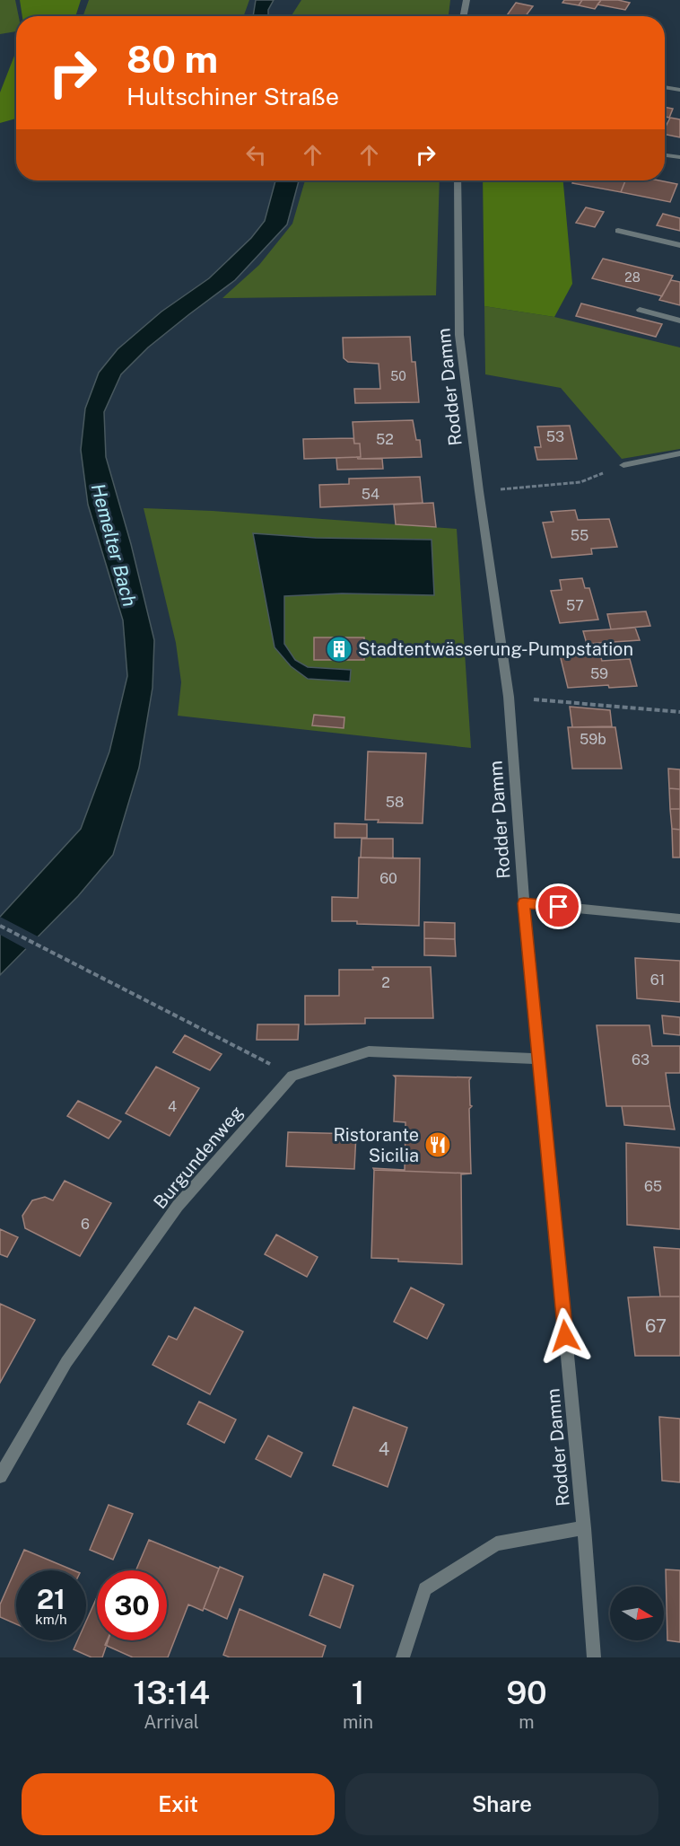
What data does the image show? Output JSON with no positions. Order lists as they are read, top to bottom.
{
  "streets": {
    "street": ["Rodder Damm", "Burgundenweg"]
  },
  "water": ["Hemelter Bach"],
  "places": {
    "building": ["Stadtentwässerung-Pumpstation"],
    "restaurant": ["Ristorante Sicilia"]
  },
  "house_numbers": [
    "28",
    "50",
    "53",
    "52",
    "54",
    "55",
    "57",
    "59",
    "59b",
    "58",
    "60",
    "61",
    "2",
    "63",
    "4",
    "65",
    "6",
    "67",
    "4"
  ],
  "north": "right",
  "page": {
    "turn": ["80 m", "Hultschiner Straße"],
    "speed": "21 km/h",
    "limit": "30",
    "eta": [
      "13:14",
      "Arrival",
      "1",
      "min",
      "90",
      "m"
    ],
    "buttons": ["Exit", "Share"]
  }
}
